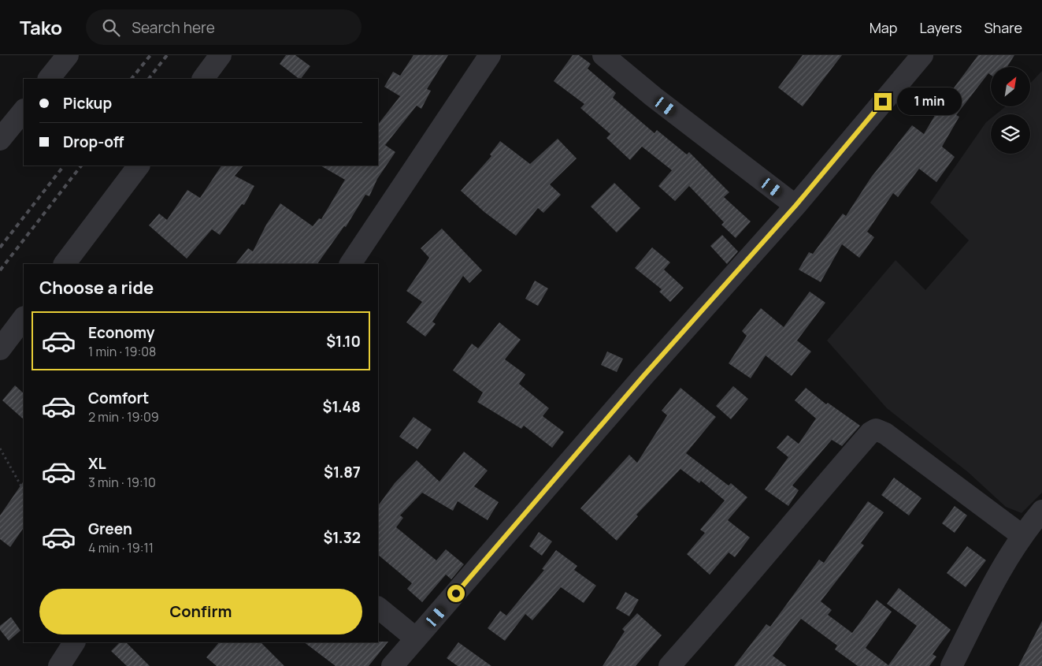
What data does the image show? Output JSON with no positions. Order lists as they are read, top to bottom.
{
  "north": "top right",
  "page": {
    "header": "Tako",
    "search": "Search here",
    "nav": ["Map", "Layers", "Share"],
    "banner": ["Pickup", "Drop-off"],
    "bubble": "1 min",
    "heading": "Choose a ride",
    "list": [
      {
        "name": "Economy",
        "note": "1 min · 19:08",
        "value": "$1.10"
      },
      {
        "name": "Comfort",
        "note": "2 min · 19:09",
        "value": "$1.48"
      },
      {
        "name": "XL",
        "note": "3 min · 19:10",
        "value": "$1.87"
      },
      {
        "name": "Green",
        "note": "4 min · 19:11",
        "value": "$1.32"
      }
    ],
    "buttons": "Confirm"
  }
}
